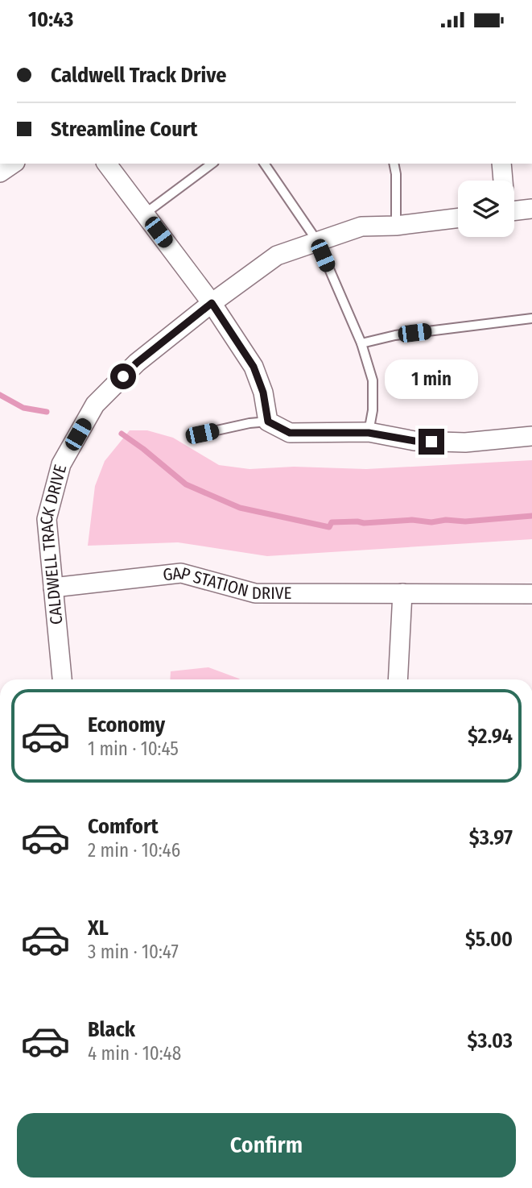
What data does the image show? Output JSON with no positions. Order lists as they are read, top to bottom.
{
  "streets": {
    "street": ["CALDWELL TRACK DRIVE", "GAP STATION DRIVE"]
  },
  "crossings": [
    ["CALDWELL TRACK DRIVE", "GAP STATION DRIVE"]
  ],
  "page": {
    "status": "10:43",
    "banner": ["Caldwell Track Drive", "Streamline Court"],
    "bubble": "1 min",
    "list": [
      {
        "name": "Economy",
        "note": "1 min · 10:45",
        "value": "$2.94"
      },
      {
        "name": "Comfort",
        "note": "2 min · 10:46",
        "value": "$3.97"
      },
      {
        "name": "XL",
        "note": "3 min · 10:47",
        "value": "$5.00"
      },
      {
        "name": "Black",
        "note": "4 min · 10:48",
        "value": "$3.03"
      }
    ],
    "buttons": "Confirm"
  }
}
